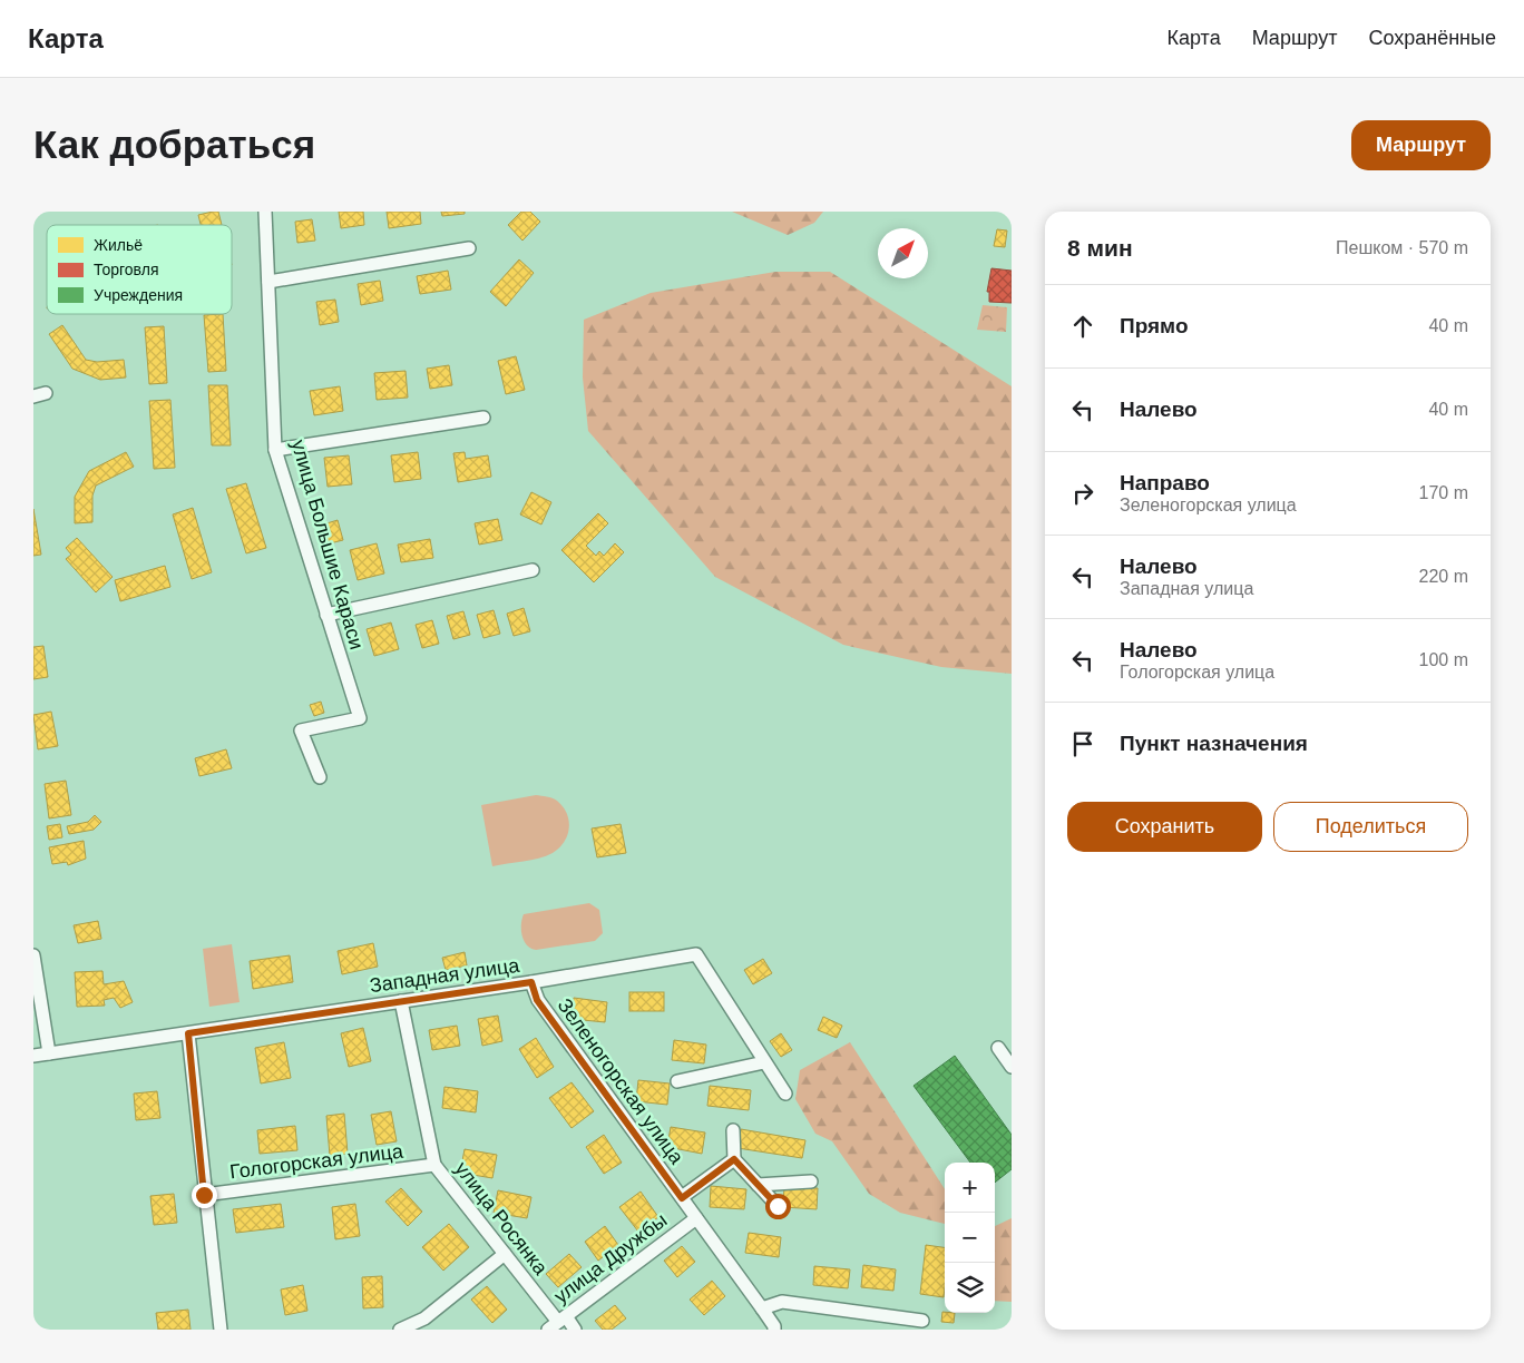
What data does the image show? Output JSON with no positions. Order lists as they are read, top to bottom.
{
  "streets": {
    "street": [
      "улица Большие Караси",
      "Западная улица",
      "Зеленогорская улица",
      "Гологорская улица",
      "улица Росянка",
      "улица Дружбы"
    ]
  },
  "crossings": [
    ["Западная улица", "Зеленогорская улица"],
    ["Западная улица", "Гологорская улица"],
    ["Западная улица", "улица Росянка"],
    ["Зеленогорская улица", "улица Дружбы"],
    ["Гологорская улица", "улица Росянка"],
    ["улица Росянка", "улица Дружбы"]
  ],
  "legend": ["Жильё", "Торговля", "Учреждения"],
  "north": "top right",
  "page": {
    "header": "Карта",
    "nav": ["Карта", "Маршрут", "Сохранённые"],
    "buttons": [
      "Маршрут",
      ["Сохранить", "Поделиться"]
    ],
    "title": "Как добраться",
    "heading": ["8 мин", "Пешком · 570 m"],
    "list": [
      ["Прямо", "40 m"],
      ["Налево", "40 m"],
      ["Направо", "Зеленогорская улица", "170 m"],
      ["Налево", "Западная улица", "220 m"],
      ["Налево", "Гологорская улица", "100 m"],
      "Пункт назначения"
    ],
    "map_buttons": ["+", "−"]
  }
}
